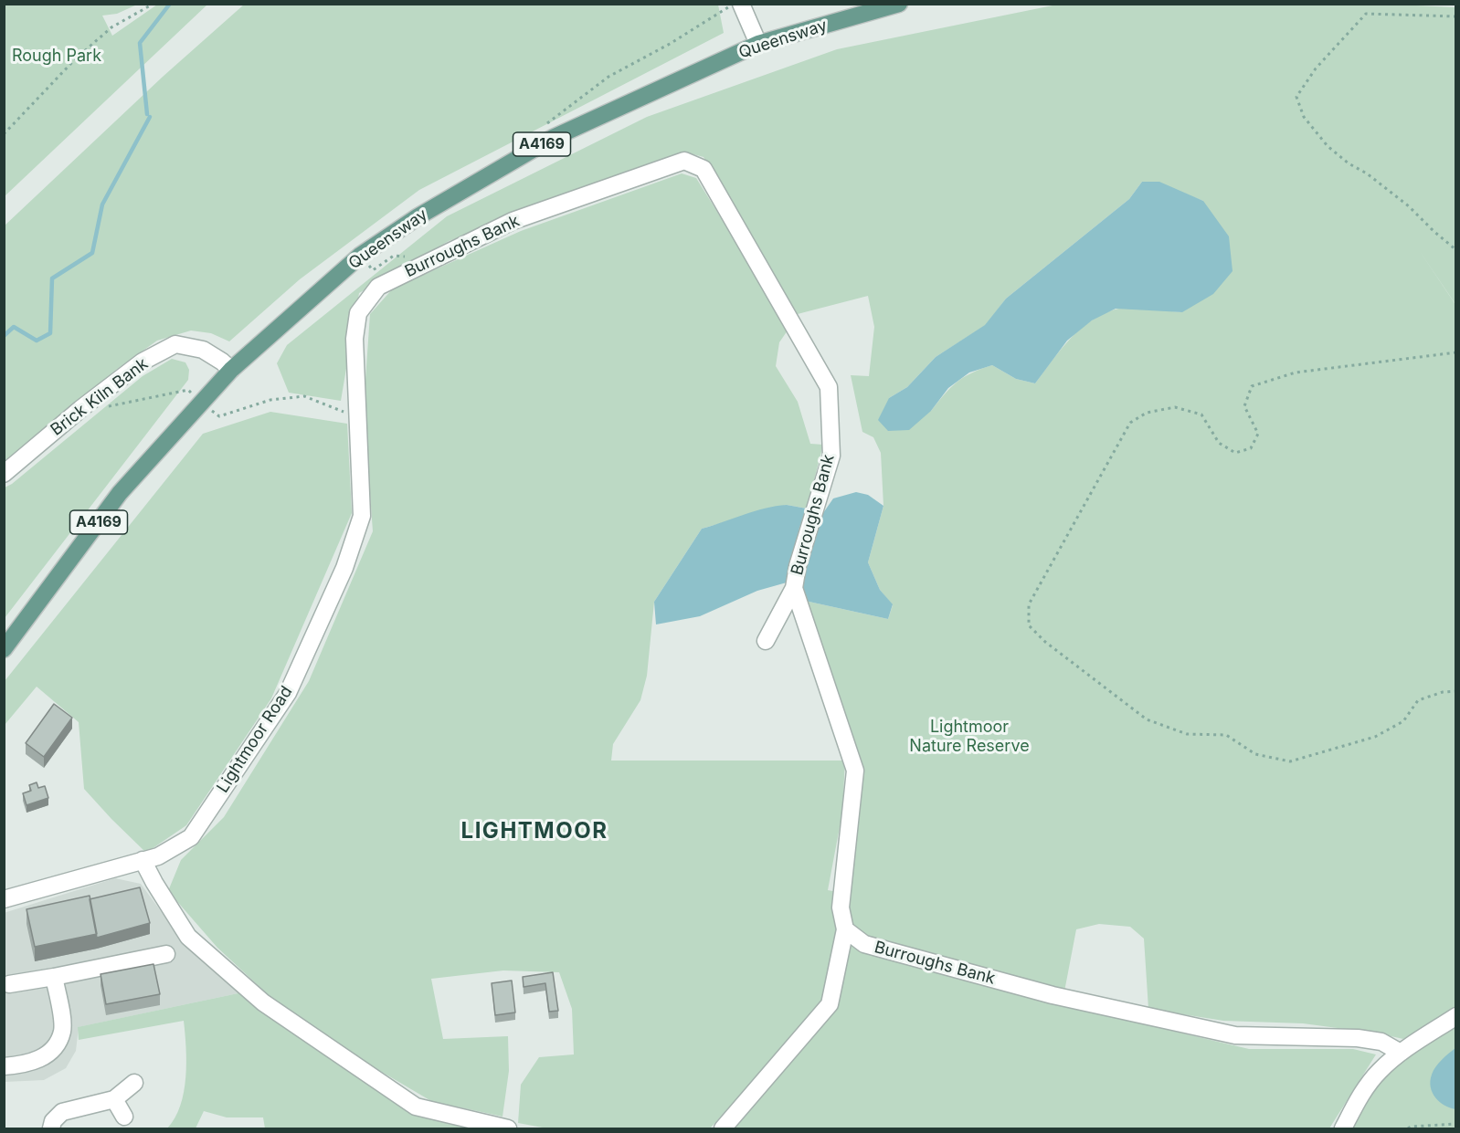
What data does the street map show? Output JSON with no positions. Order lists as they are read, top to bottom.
{
  "streets": {
    "main road": ["Queensway", "A4169"],
    "street": ["Burroughs Bank", "Brick Kiln Bank", "Lightmoor Road"]
  },
  "crossings": [
    ["Queensway", "Brick Kiln Bank"],
    ["Burroughs Bank", "Lightmoor Road"]
  ],
  "districts": ["LIGHTMOOR"],
  "parks": ["Rough Park", "Lightmoor Nature Reserve"]
}
